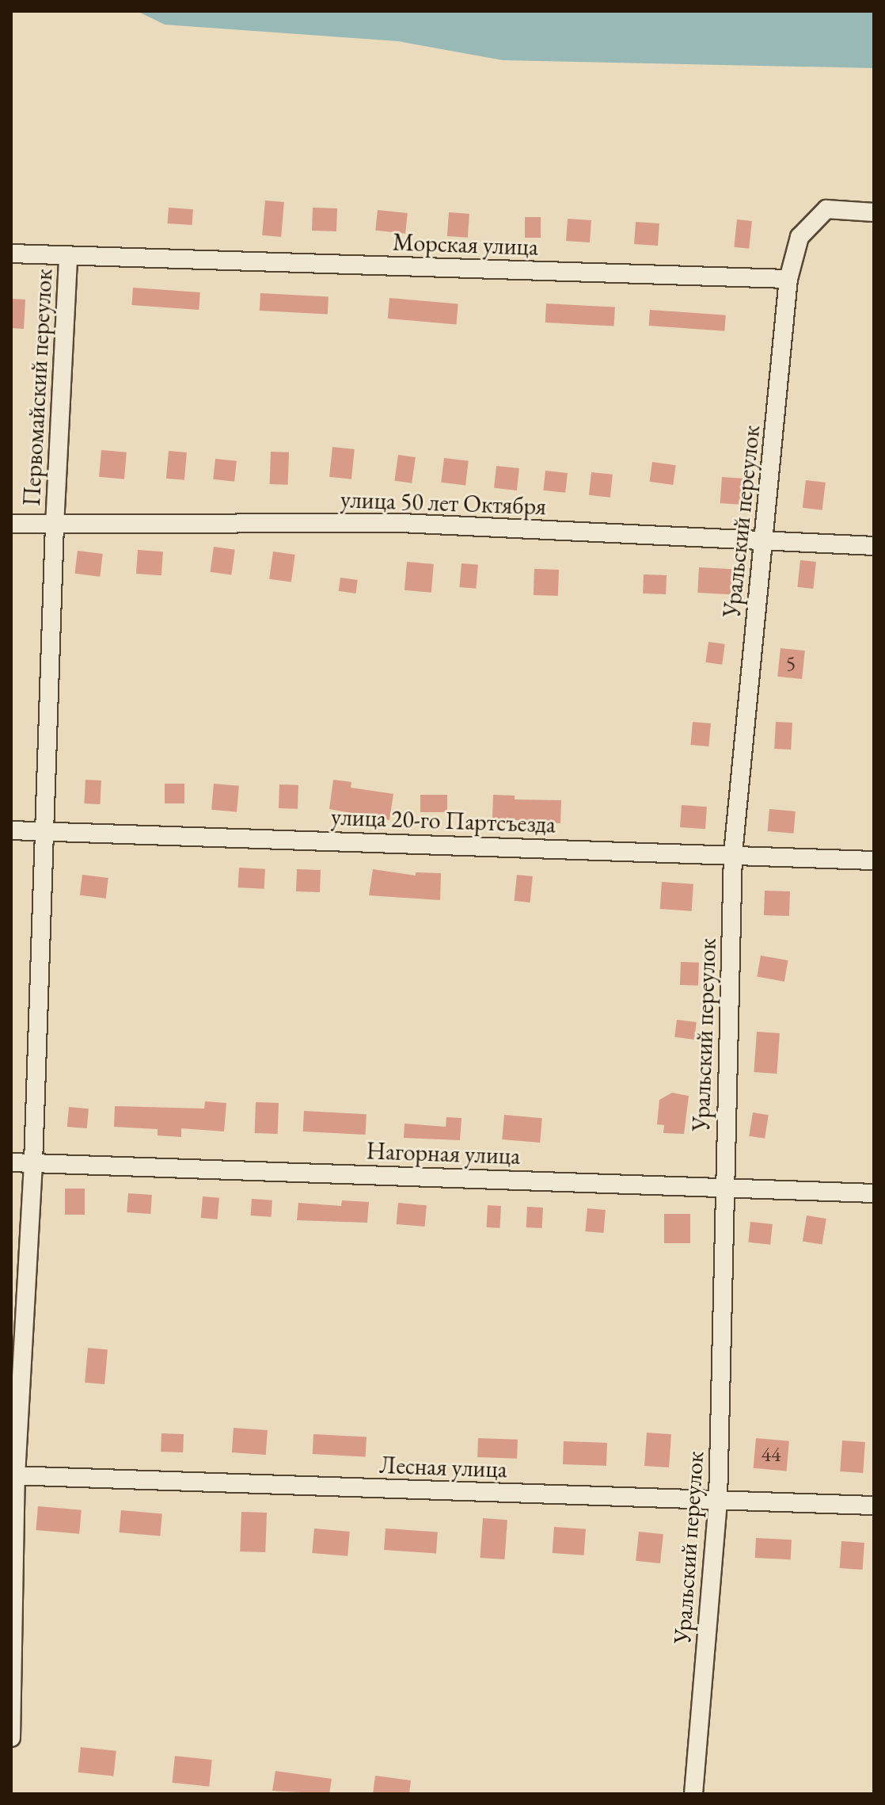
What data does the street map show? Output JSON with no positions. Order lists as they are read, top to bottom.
{
  "streets": {
    "street": [
      "Морская улица",
      "Первомайский переулок",
      "улица 50 лет Октября",
      "Уральский переулок",
      "улица 20-го Партсъезда",
      "Нагорная улица",
      "Лесная улица"
    ]
  },
  "crossings": [
    ["Морская улица", "Первомайский переулок"],
    ["Морская улица", "Уральский переулок"],
    ["Первомайский переулок", "улица 50 лет Октября"],
    ["Первомайский переулок", "улица 20-го Партсъезда"],
    ["Первомайский переулок", "Нагорная улица"],
    ["Первомайский переулок", "Лесная улица"],
    ["улица 50 лет Октября", "Уральский переулок"],
    ["Уральский переулок", "улица 20-го Партсъезда"],
    ["Уральский переулок", "Нагорная улица"],
    ["Уральский переулок", "Лесная улица"]
  ],
  "house_numbers": ["5", "44"]
}
